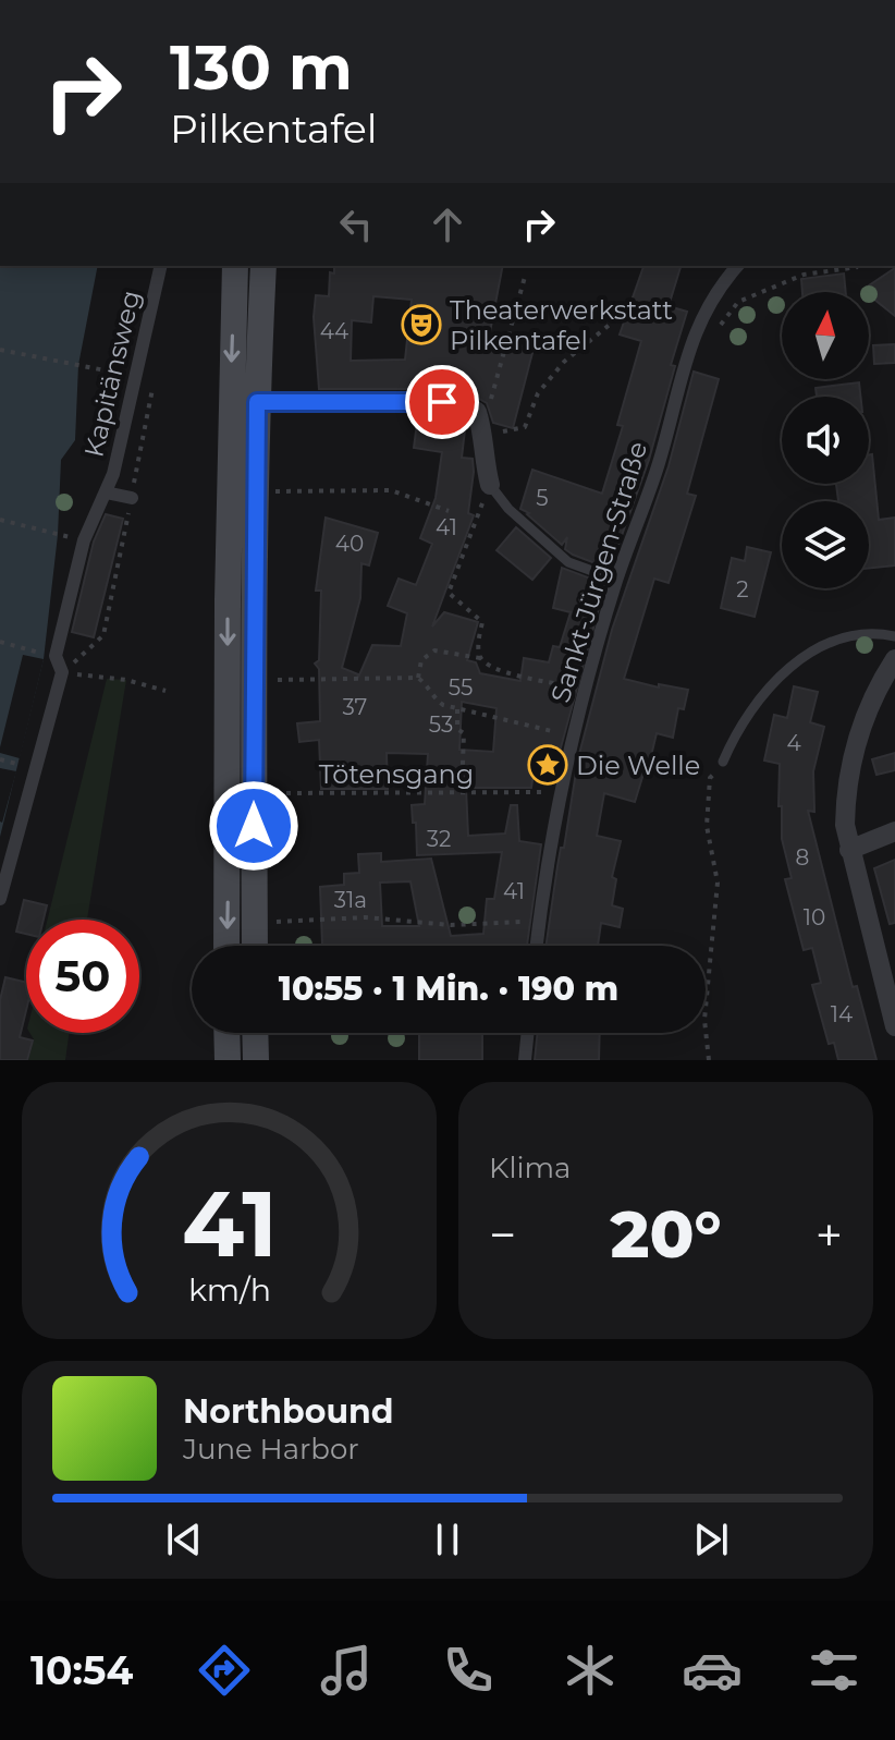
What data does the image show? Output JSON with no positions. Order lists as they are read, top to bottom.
{
  "streets": {
    "street": ["Kapitänsweg", "Sankt-Jürgen-Straße"],
    "path": ["Tötensgang"]
  },
  "places": {
    "theatre": ["Theaterwerkstatt Pilkentafel"],
    "place": ["Die Welle"]
  },
  "house_numbers": [
    "44",
    "5",
    "41",
    "40",
    "2",
    "55",
    "37",
    "53",
    "4",
    "32",
    "8",
    "41",
    "31a",
    "10",
    "14"
  ],
  "north": "top",
  "page": {
    "turn": ["130 m", "Pilkentafel"],
    "limit": "50",
    "trip": "10:55 · 1 Min. · 190 m",
    "tile": "Klima",
    "heat": ["−", "20°", "+"],
    "song": ["Northbound", "June Harbor"],
    "tabs": "10:54",
    "gauge": ["41", "km/h"]
  }
}
